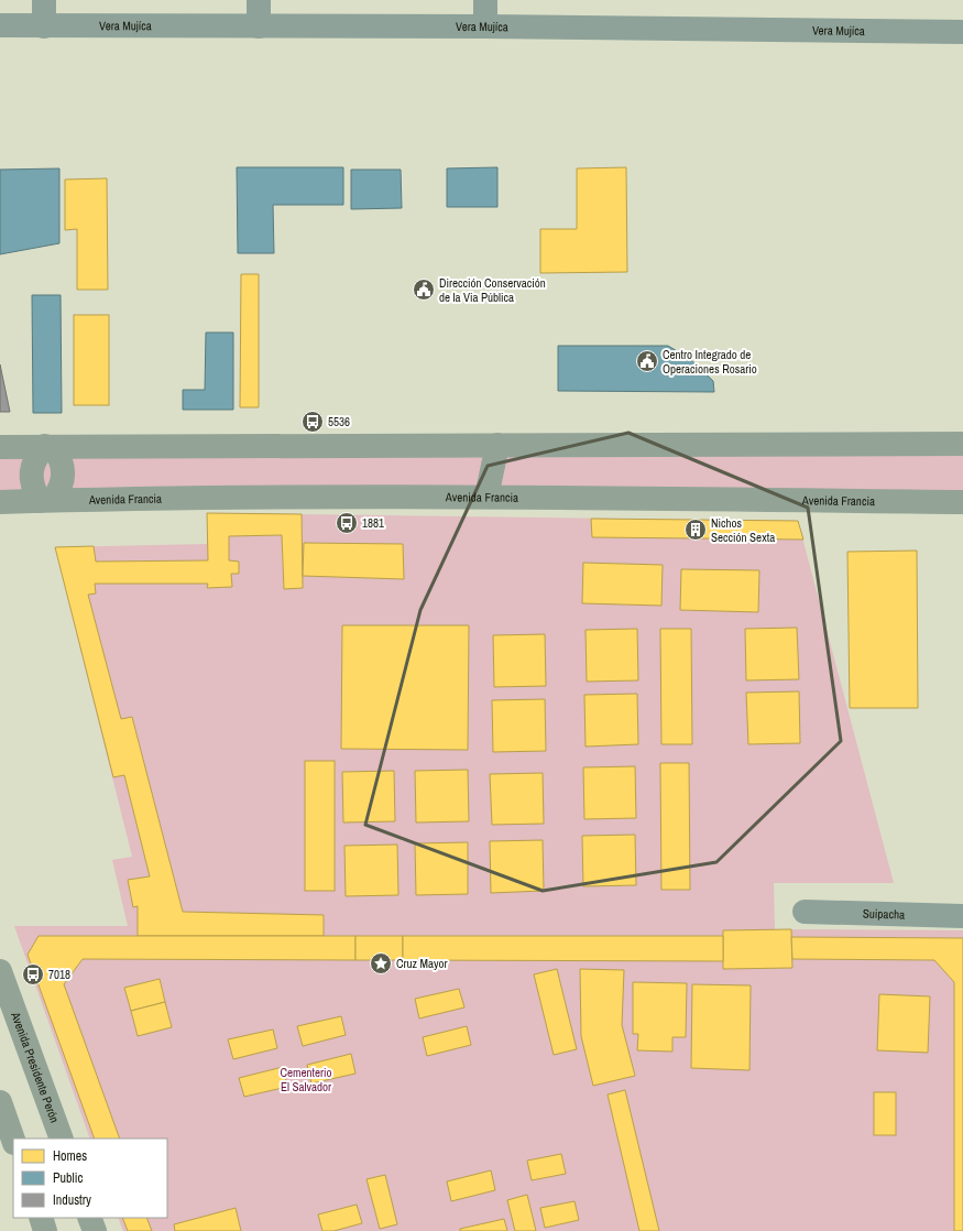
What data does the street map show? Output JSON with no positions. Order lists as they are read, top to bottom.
{
  "streets": {
    "main road": ["Avenida Francia", "Avenida Presidente Perón"],
    "street": ["Vera Mujíca", "Suipacha"]
  },
  "parks": ["Cementerio El Salvador"],
  "places": {
    "public building": ["Dirección Conservación de la Via Pública", "Centro Integrado de Operaciones Rosario"],
    "bus stop": ["5536", "1881", "7018"],
    "building": ["Nichos Sección Sexta"],
    "place": ["Cruz Mayor"]
  },
  "legend": ["Homes", "Public", "Industry"]
}
